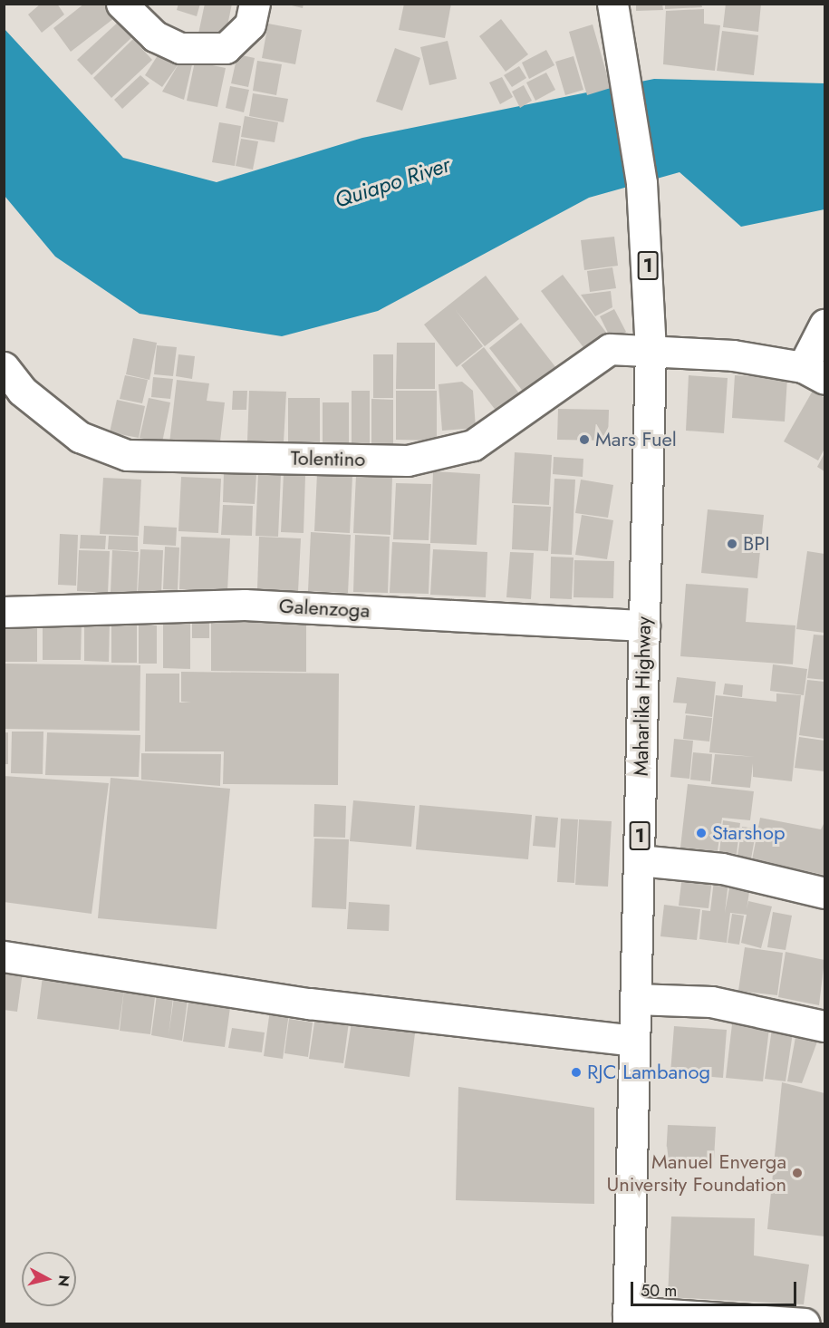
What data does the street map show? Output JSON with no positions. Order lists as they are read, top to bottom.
{
  "streets": {
    "street": [
      "1",
      "Tolentino",
      "Galenzoga",
      "Maharlika Highway"
    ]
  },
  "crossings": [
    ["Tolentino", "Maharlika Highway"],
    ["Galenzoga", "Maharlika Highway"]
  ],
  "water": ["Quiapo River"],
  "places": [
    "Mars Fuel",
    "BPI",
    "Starshop",
    "RJC Lambanog",
    "Manuel Enverga University Foundation"
  ],
  "scale_bar": "50 m",
  "north": "right"
}
